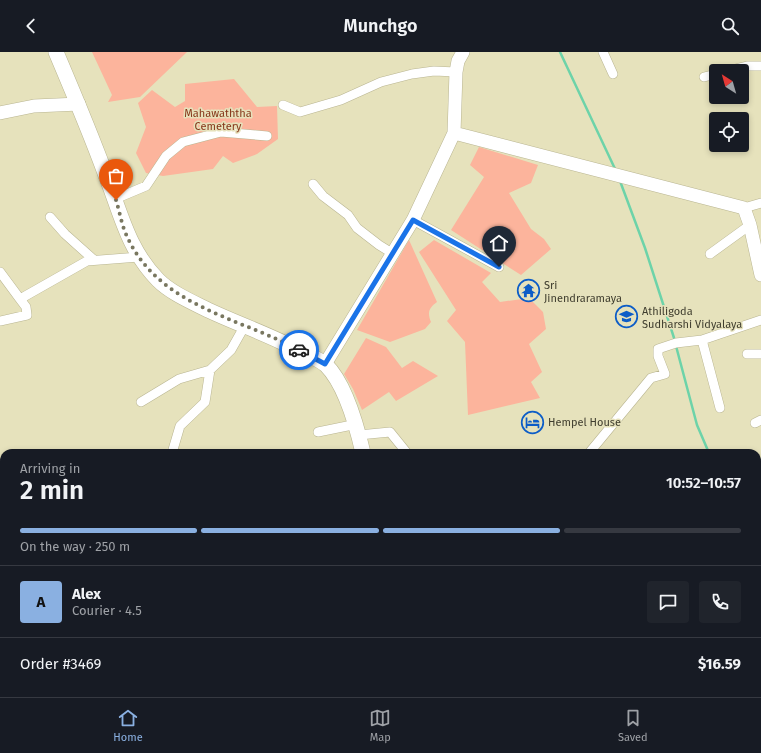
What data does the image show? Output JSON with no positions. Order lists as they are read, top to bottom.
{
  "parks": ["Mahawaththa Cemetery"],
  "places": {
    "temple": ["Sri Jinendraramaya"],
    "school or university": ["Athiligoda Sudharshi Vidyalaya"],
    "hotel": ["Hempel House"]
  },
  "north": "top left",
  "page": {
    "header": "Munchgo",
    "heading": ["2 min", "Arriving in", "10:52–10:57"],
    "panel": [
      "Alex",
      "Courier · 4.5",
      "Order #3469",
      "$16.59"
    ],
    "bar": "On the way · 250 m",
    "round": "A",
    "tabs": ["Home", "Map", "Saved"]
  }
}
